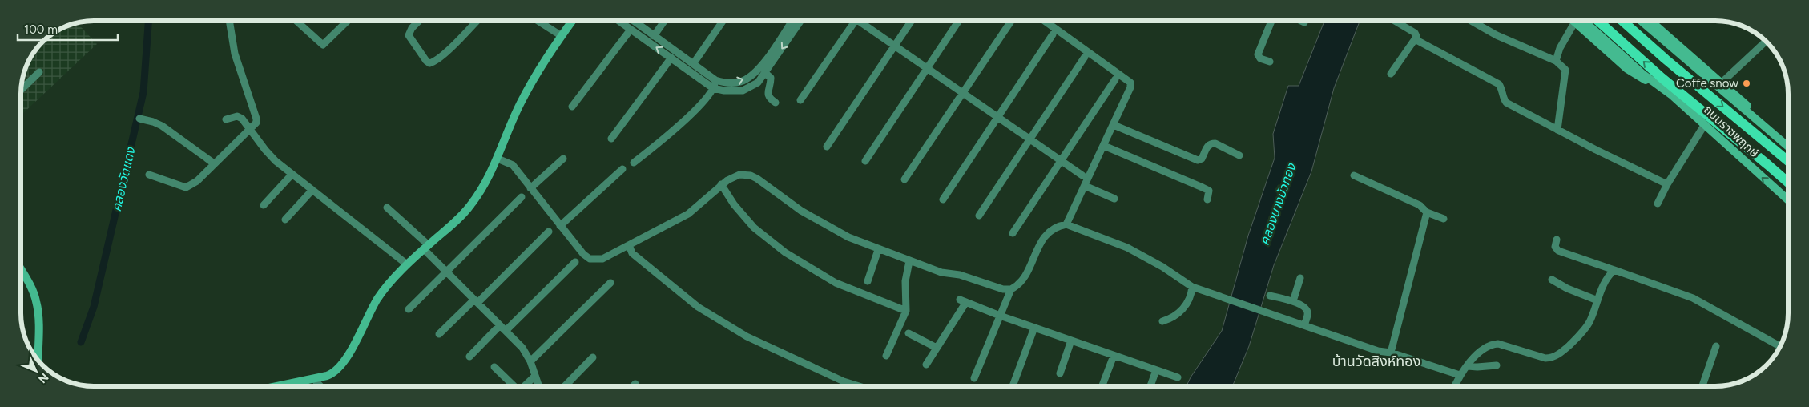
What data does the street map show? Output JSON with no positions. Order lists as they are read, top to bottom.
{
  "streets": {
    "main road": ["ถนนราชพฤกษ์"]
  },
  "districts": ["บ้านวัดสิงห์ทอง"],
  "water": ["คลองวัดแดง", "คลองบางบัวทอง"],
  "places": ["Coffe snow"],
  "scale_bar": "100 m",
  "north": "bottom right"
}
